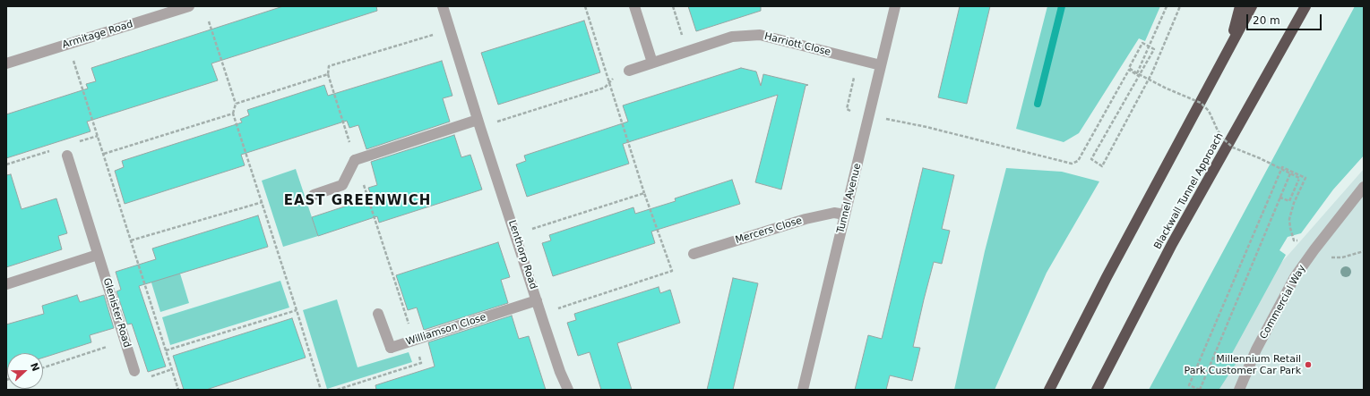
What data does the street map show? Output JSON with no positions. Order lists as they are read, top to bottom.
{
  "streets": {
    "highway": ["Blackwall Tunnel Approach"],
    "street": [
      "Armitage Road",
      "Harriott Close",
      "Tunnel Avenue",
      "Mercers Close",
      "Lenthorp Road",
      "Commercial Way",
      "Glenister Road",
      "Williamson Close"
    ]
  },
  "crossings": [
    ["Harriott Close", "Tunnel Avenue"],
    ["Tunnel Avenue", "Mercers Close"],
    ["Lenthorp Road", "Williamson Close"]
  ],
  "districts": ["EAST GREENWICH"],
  "places": ["Millennium Retail Park Customer Car Park"],
  "scale_bar": "20 m",
  "north": "right"
}
